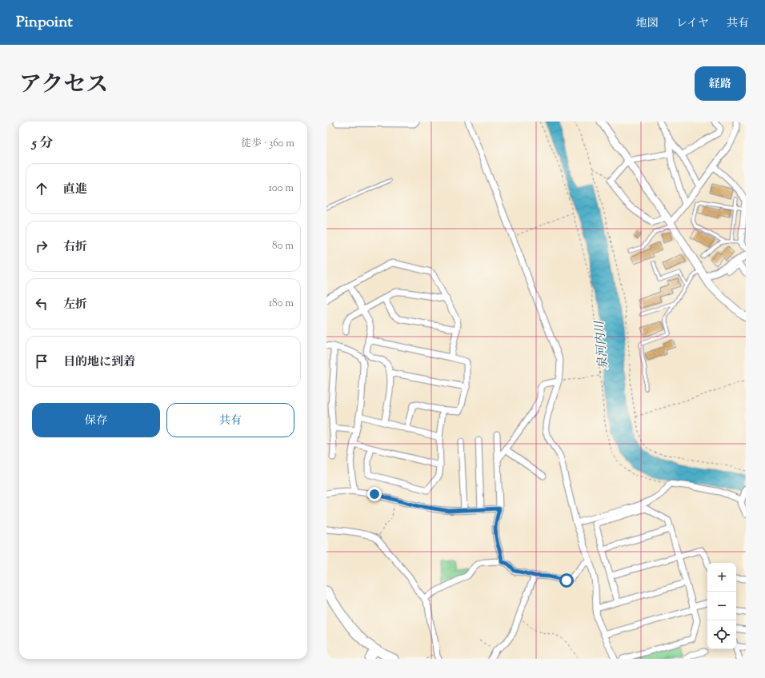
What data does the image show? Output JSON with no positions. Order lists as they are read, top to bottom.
{
  "water": ["泉河内川"],
  "page": {
    "header": "Pinpoint",
    "nav": ["地図", "レイヤ", "共有"],
    "title": "アクセス",
    "buttons": [
      "経路",
      ["保存", "共有"]
    ],
    "heading": ["5 分", "徒歩 · 360 m"],
    "list": [
      ["直進", "100 m"],
      ["右折", "80 m"],
      ["左折", "180 m"],
      "目的地に到着"
    ],
    "map_buttons": ["+", "−"]
  }
}
